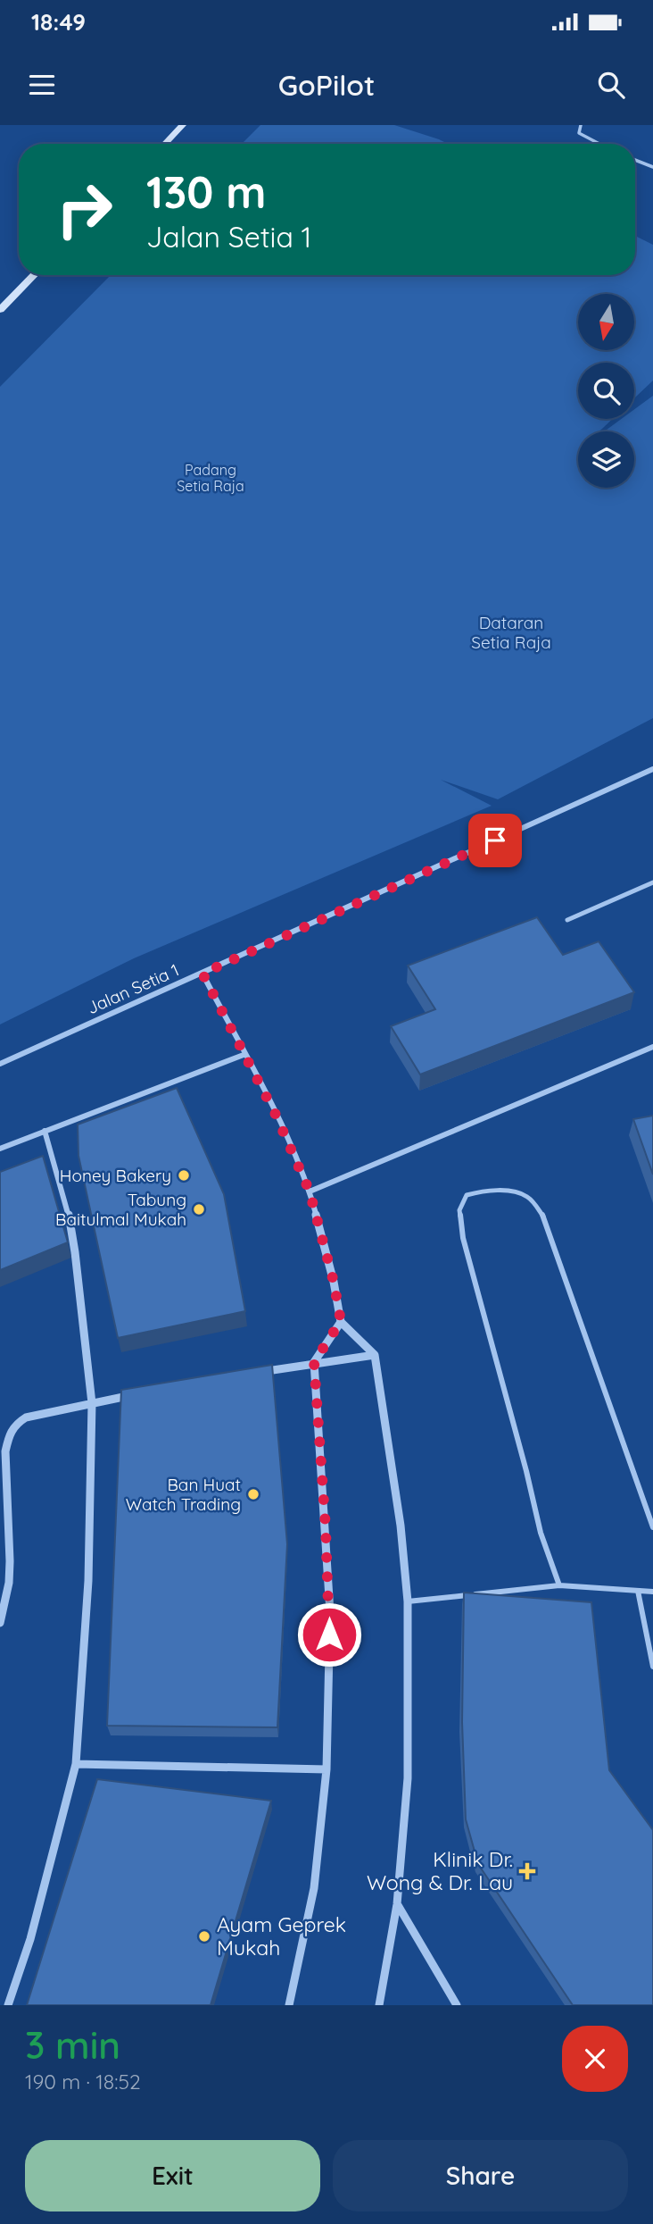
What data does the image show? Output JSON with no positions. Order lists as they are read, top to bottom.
{
  "streets": {
    "street": ["Jalan Setia 1"]
  },
  "parks": ["Padang Setia Raja", "Dataran Setia Raja"],
  "places": {
    "other": [
      "Honey Bakery",
      "Tabung Baitulmal Mukah",
      "Ban Huat Watch Trading",
      "Ayam Geprek Mukah"
    ],
    "health": ["Klinik Dr. Wong & Dr. Lau"]
  },
  "north": "bottom",
  "page": {
    "status": "18:49",
    "header": "GoPilot",
    "turn": ["130 m", "Jalan Setia 1"],
    "heading": ["3 min", "190 m · 18:52"],
    "buttons": ["Exit", "Share"]
  }
}
